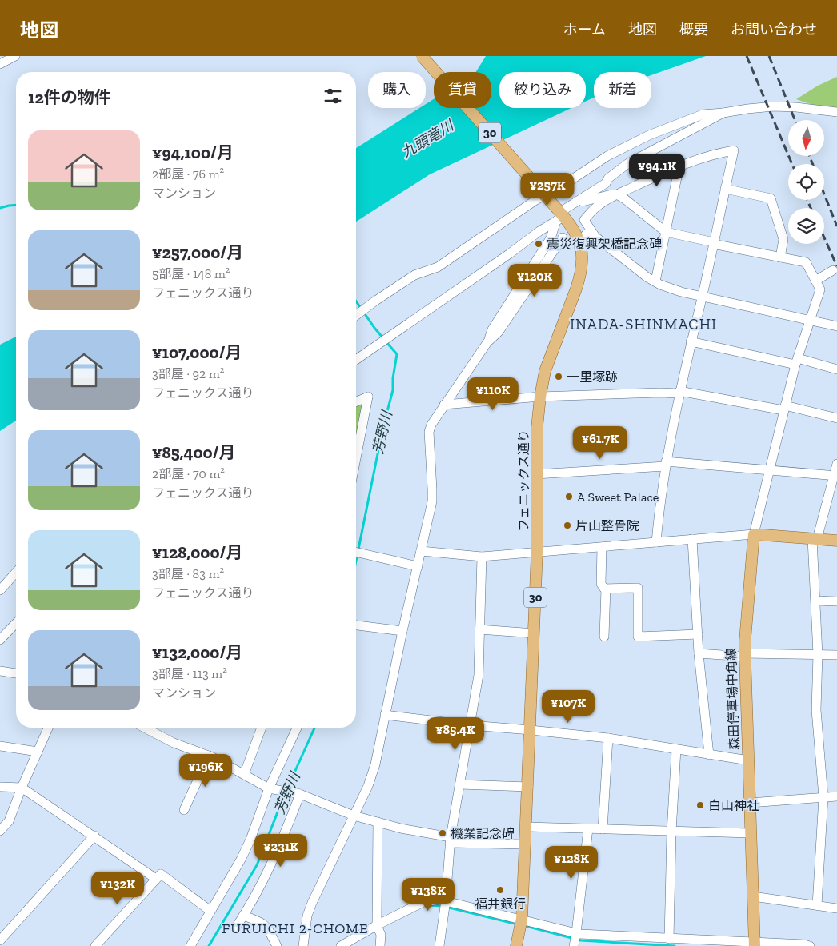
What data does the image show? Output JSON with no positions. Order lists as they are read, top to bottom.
{
  "streets": {
    "main road": ["30", "フェニックス通り", "森田停車場中角線"]
  },
  "districts": ["INADA-SHINMACHI", "FURUICHI 2-CHOME"],
  "water": ["九頭竜川", "芳野川"],
  "places": [
    "震災復興架橋記念碑",
    "一里塚跡",
    "A Sweet Palace",
    "片山整骨院",
    "白山神社",
    "機業記念碑",
    "福井銀行"
  ],
  "north": "bottom",
  "page": {
    "header": "地図",
    "nav": [
      "ホーム",
      "地図",
      "概要",
      "お問い合わせ"
    ],
    "chip": [
      "購入",
      "賃貸",
      "絞り込み",
      "新着"
    ],
    "heading": "12件の物件",
    "list": [
      {
        "name": "¥94,100/月",
        "note": "2部屋 · 76 m² · マンション"
      },
      {
        "name": "¥257,000/月",
        "note": "5部屋 · 148 m² · フェニックス通り"
      },
      {
        "name": "¥107,000/月",
        "note": "3部屋 · 92 m² · フェニックス通り"
      },
      {
        "name": "¥85,400/月",
        "note": "2部屋 · 70 m² · フェニックス通り"
      },
      {
        "name": "¥128,000/月",
        "note": "3部屋 · 83 m² · フェニックス通り"
      },
      {
        "name": "¥132,000/月",
        "note": "3部屋 · 113 m² · マンション"
      }
    ],
    "price": [
      "¥94.1K",
      "¥257K",
      "¥120K",
      "¥110K",
      "¥61.7K",
      "¥107K",
      "¥85.4K",
      "¥196K",
      "¥231K",
      "¥128K",
      "¥132K",
      "¥138K"
    ]
  }
}
